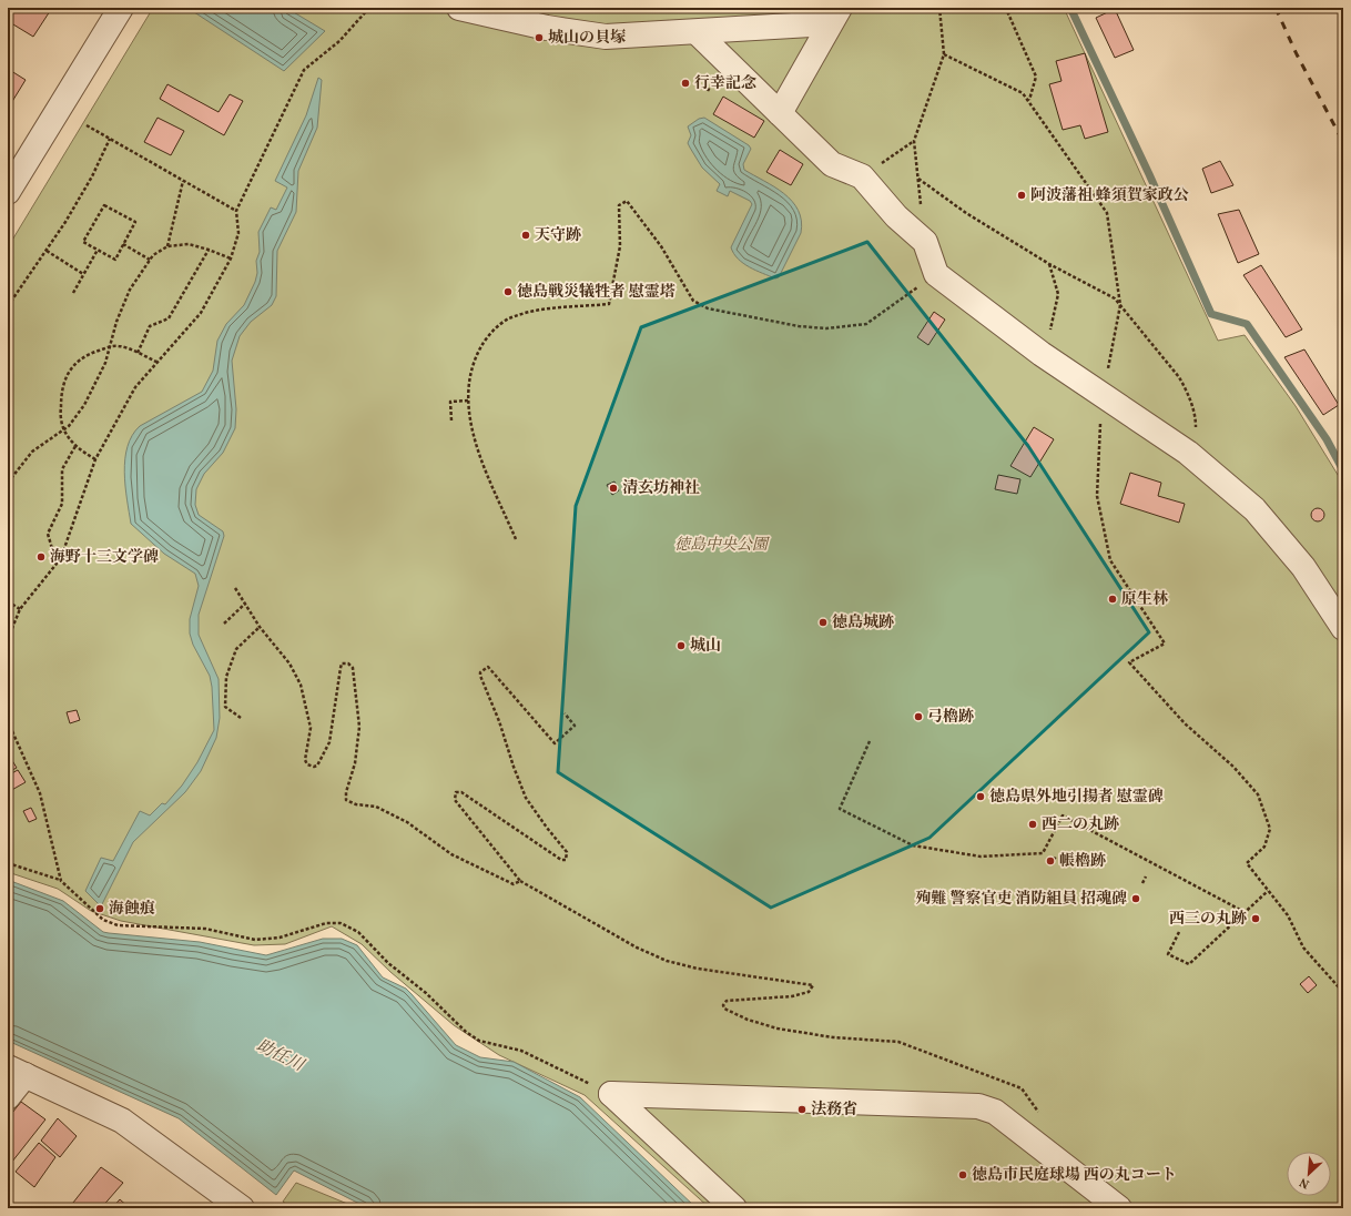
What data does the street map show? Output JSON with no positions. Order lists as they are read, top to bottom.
{
  "water": ["助任川"],
  "parks": ["徳島中央公園"],
  "places": [
    "城山の貝塚",
    "行幸記念",
    "阿波藩祖 蜂須賀家政公",
    "天守跡",
    "徳島戦災犠牲者 慰霊塔",
    "清玄坊神社",
    "海野十三文学碑",
    "原生林",
    "徳島城跡",
    "城山",
    "弓櫓跡",
    "徳島県外地引揚者 慰霊碑",
    "西二の丸跡",
    "帳櫓跡",
    "殉難 警察官吏 消防組員 招魂碑",
    "海蝕痕",
    "西三の丸跡",
    "法務省",
    "徳島市民庭球場 西の丸コート"
  ],
  "north": "bottom left"
}
